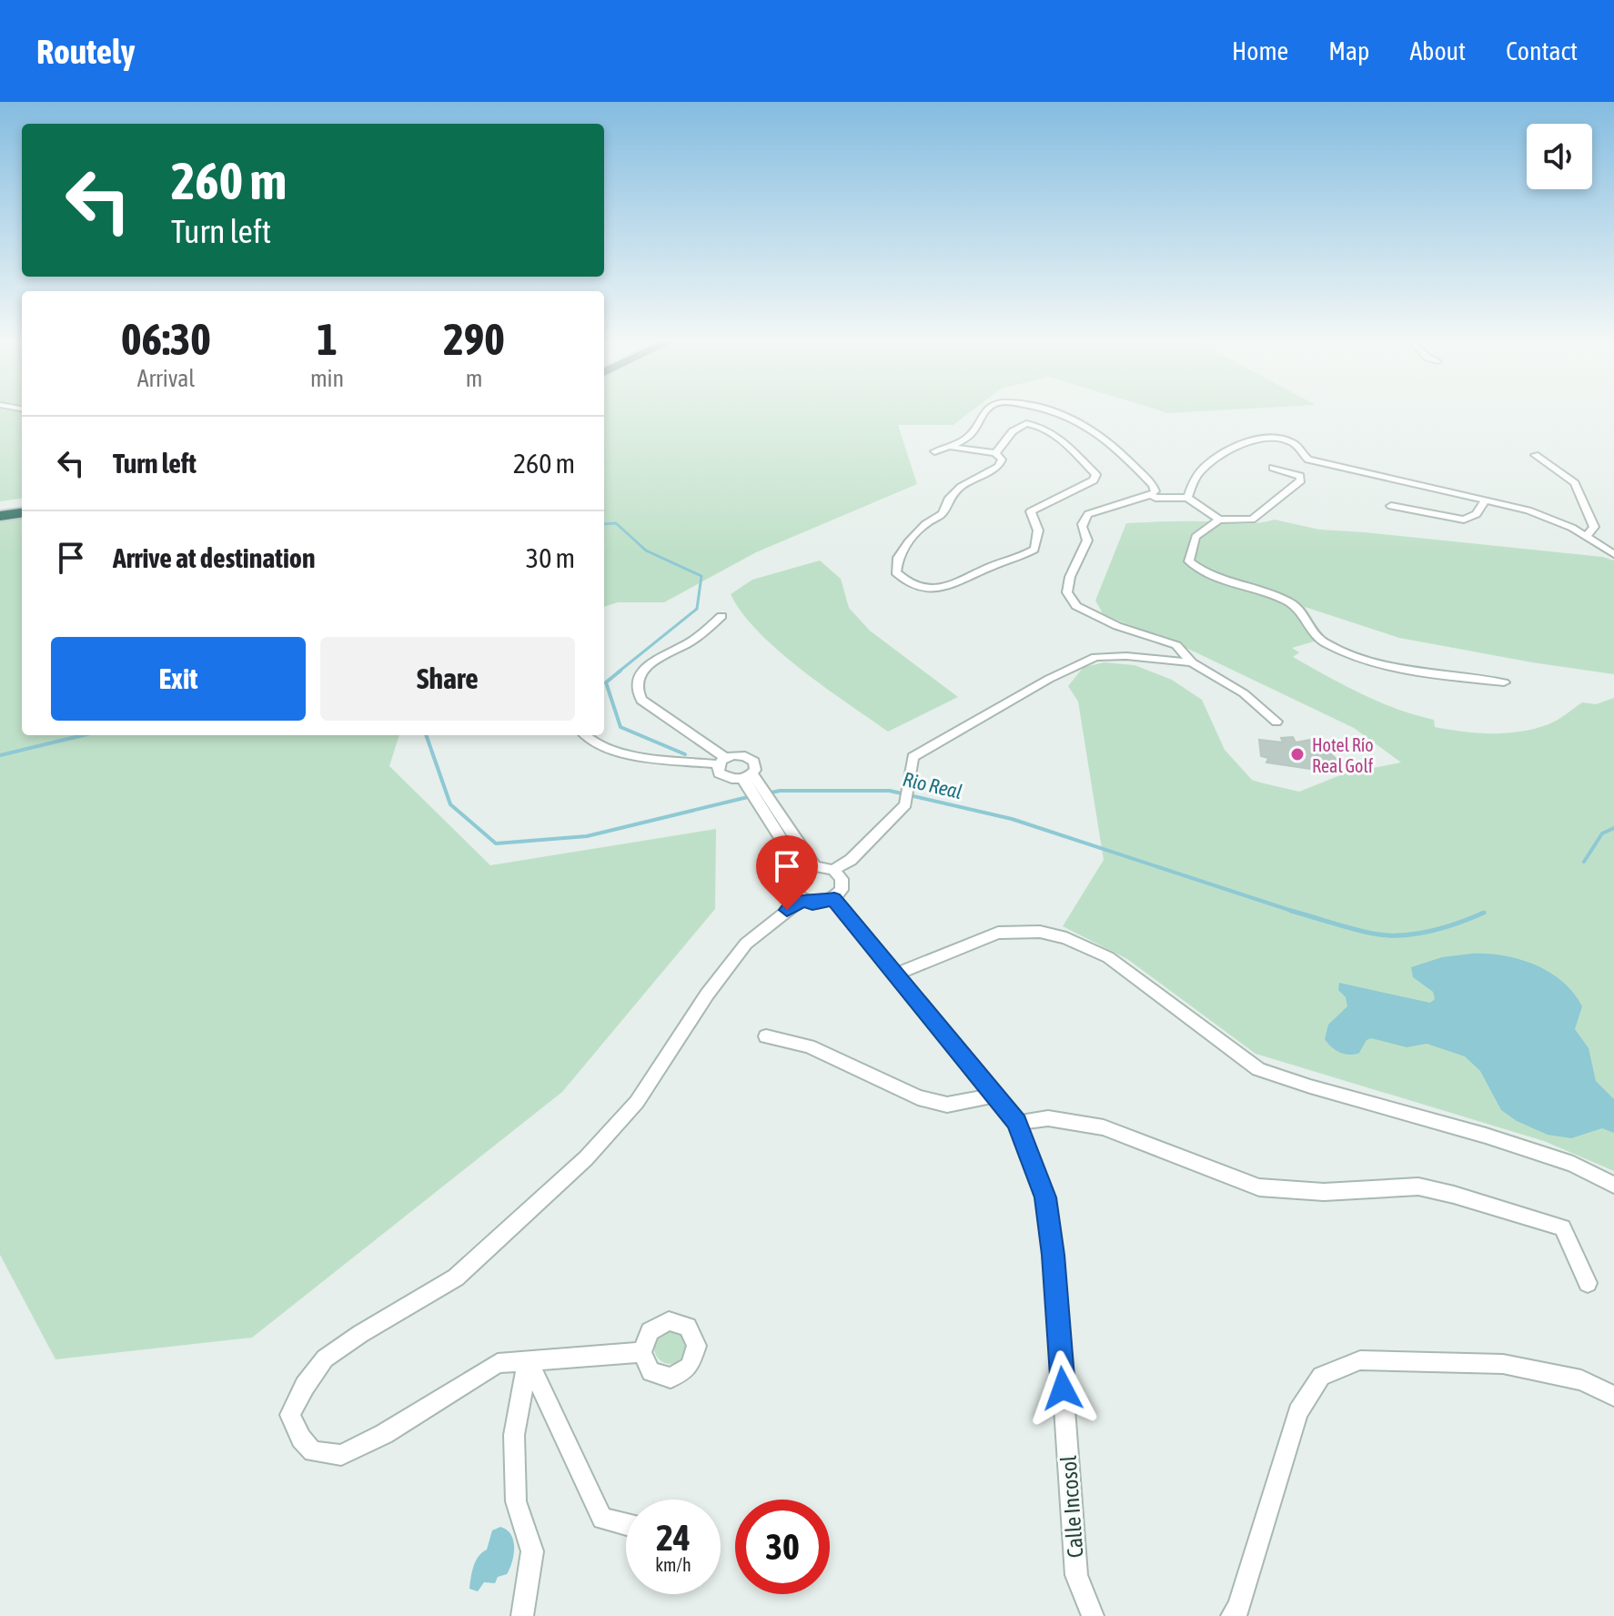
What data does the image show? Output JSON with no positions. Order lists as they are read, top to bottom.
{
  "streets": {
    "street": ["Calle Incosol"]
  },
  "water": ["Rio Real"],
  "places": ["Hotel Río Real Golf"],
  "page": {
    "header": "Routely",
    "nav": [
      "Home",
      "Map",
      "About",
      "Contact"
    ],
    "turn": ["260 m", "Turn left"],
    "eta": [
      "06:30",
      "Arrival",
      "1",
      "min",
      "290",
      "m"
    ],
    "list": [
      {
        "name": "Turn left",
        "value": "260 m"
      },
      {
        "name": "Arrive at destination",
        "value": "30 m"
      }
    ],
    "buttons": ["Exit", "Share"],
    "speed": "24 km/h",
    "limit": "30"
  }
}
